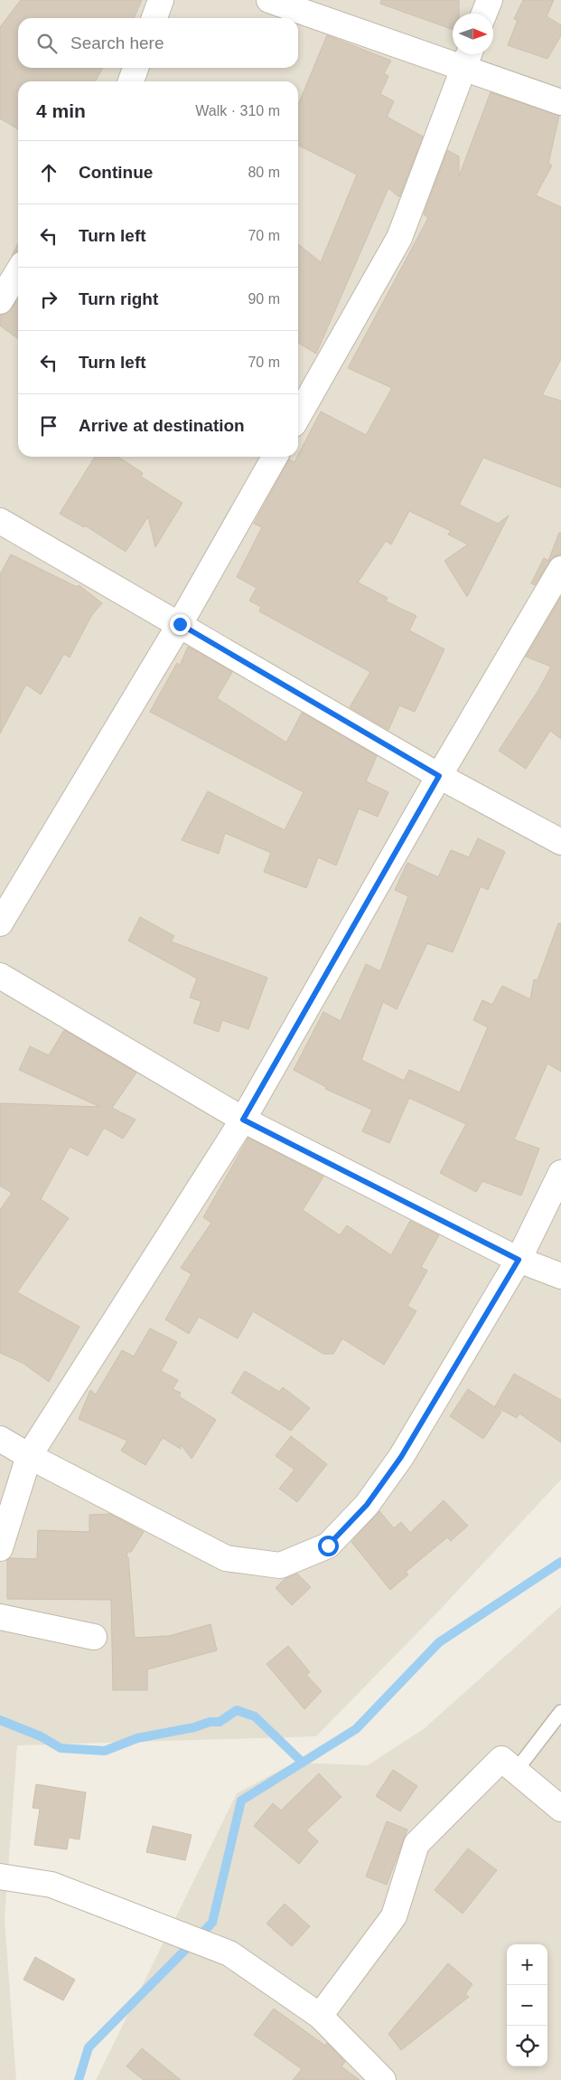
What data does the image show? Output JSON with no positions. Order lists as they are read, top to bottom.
{
  "north": "right",
  "page": {
    "search": "Search here",
    "heading": ["4 min", "Walk · 310 m"],
    "list": [
      ["Continue", "80 m"],
      ["Turn left", "70 m"],
      ["Turn right", "90 m"],
      ["Turn left", "70 m"],
      "Arrive at destination"
    ],
    "map_buttons": ["+", "−"]
  }
}
